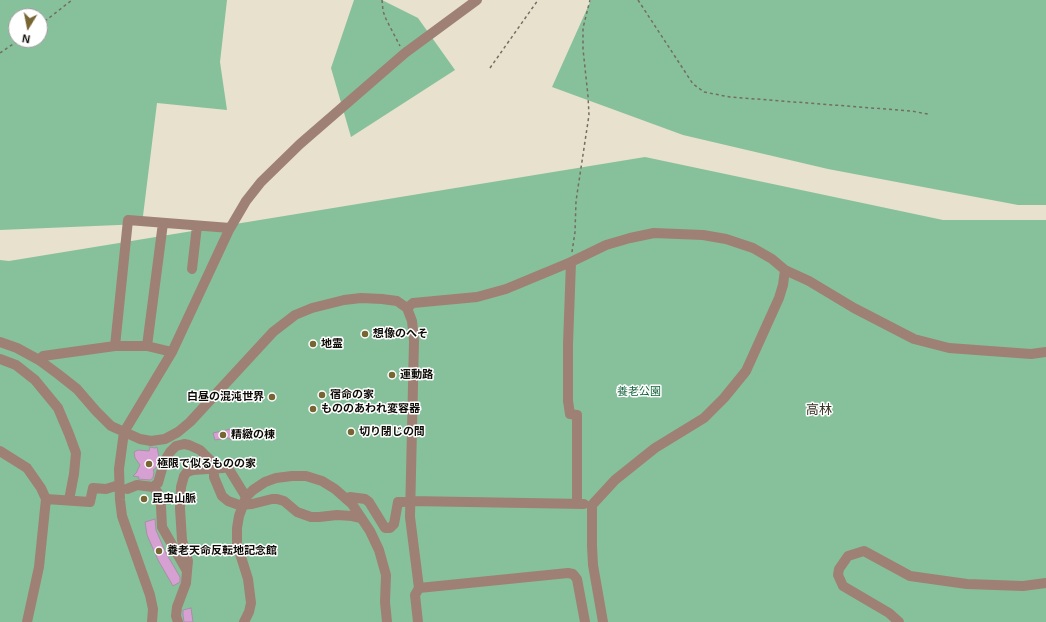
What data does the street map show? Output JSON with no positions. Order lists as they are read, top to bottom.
{
  "districts": ["高林"],
  "parks": ["養老公園"],
  "places": [
    "想像のへそ",
    "地霊",
    "運動路",
    "宿命の家",
    "白昼の混沌世界",
    "もののあわれ変容器",
    "切り閉じの間",
    "精緻の棟",
    "極限で似るものの家",
    "昆虫山脈",
    "養老天命反転地記念館"
  ],
  "north": "bottom"
}
